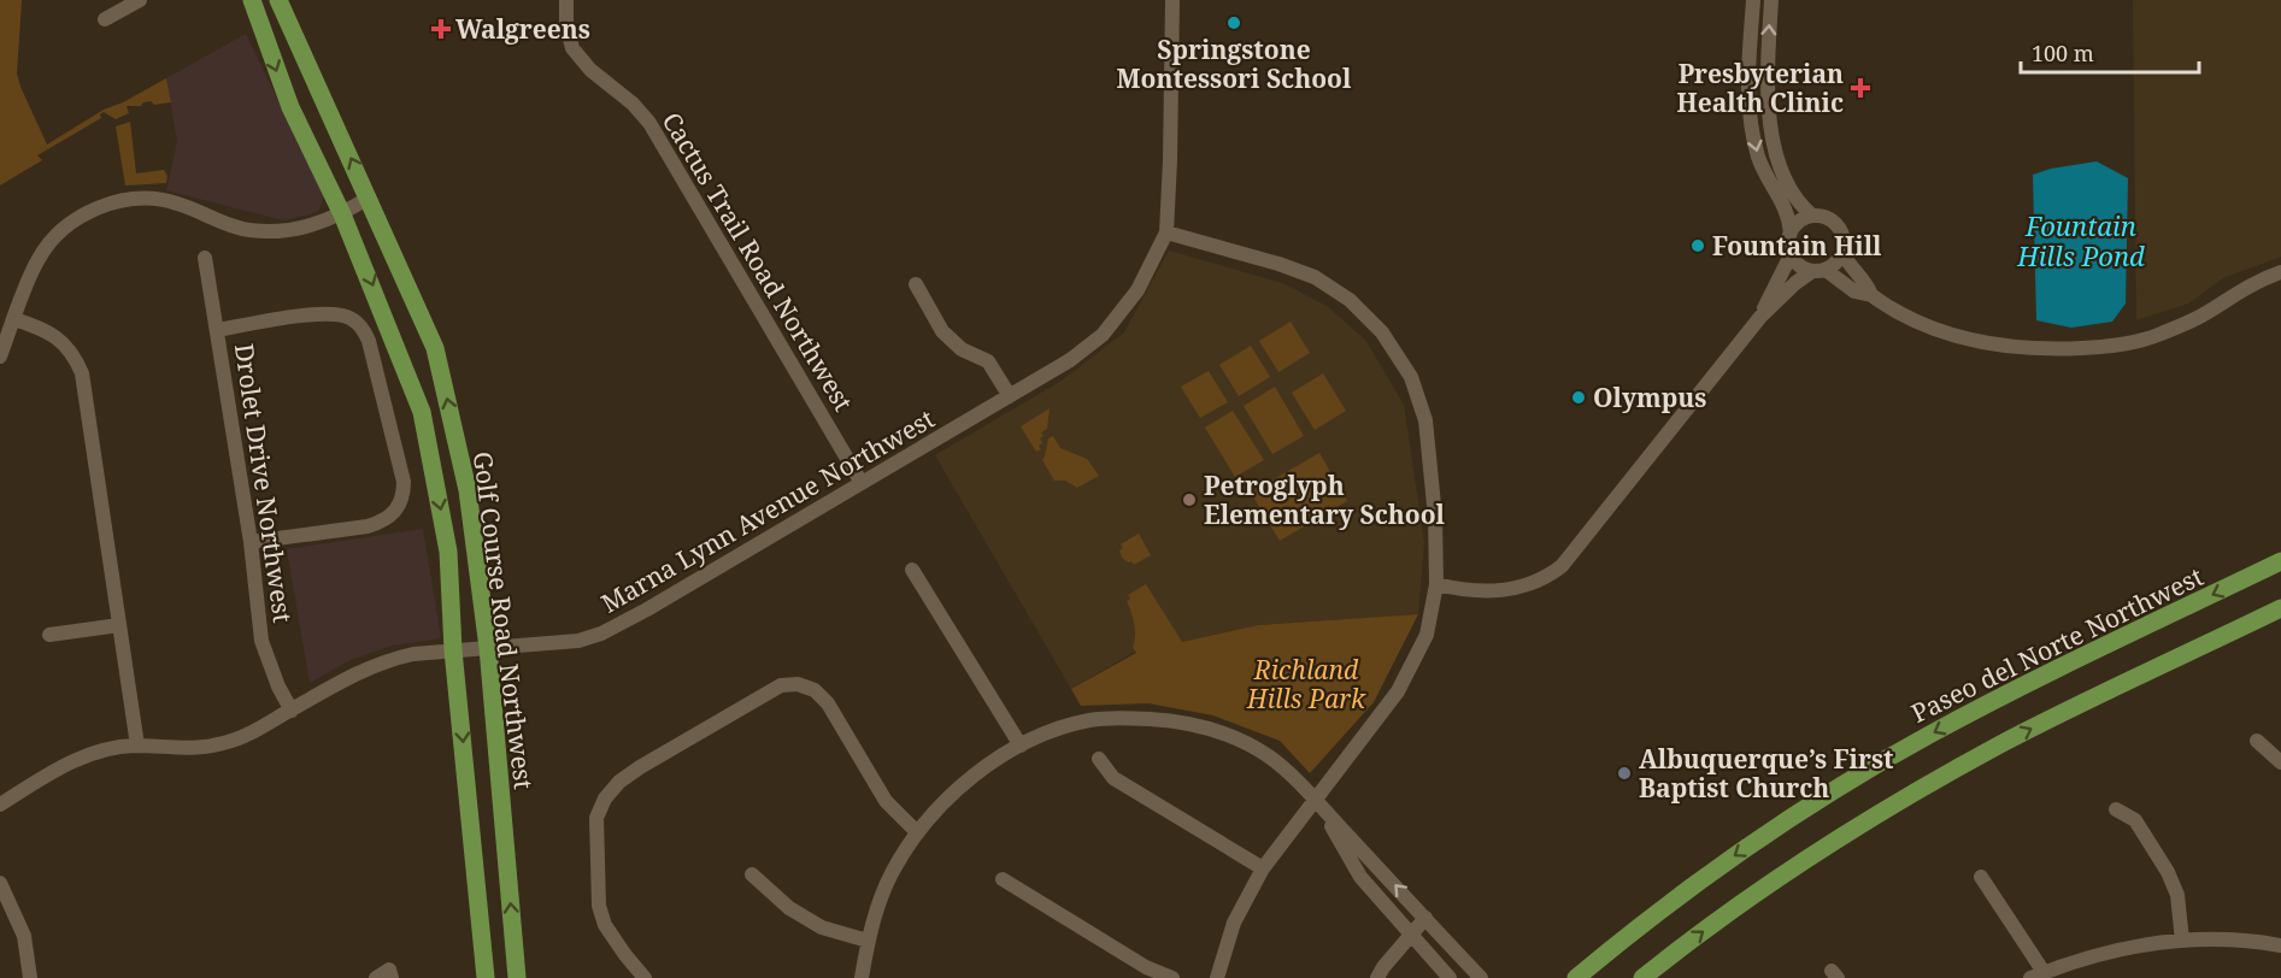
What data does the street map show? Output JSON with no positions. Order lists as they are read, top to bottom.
{
  "streets": {
    "main road": ["Golf Course Road Northwest", "Paseo del Norte Northwest"],
    "street": ["Cactus Trail Road Northwest", "Drolet Drive Northwest", "Marna Lynn Avenue Northwest"]
  },
  "crossings": [
    ["Cactus Trail Road Northwest", "Marna Lynn Avenue Northwest"],
    ["Drolet Drive Northwest", "Marna Lynn Avenue Northwest"],
    ["Marna Lynn Avenue Northwest", "Golf Course Road Northwest"]
  ],
  "water": ["Fountain Hills Pond"],
  "parks": ["Richland Hills Park"],
  "places": {
    "other": [
      "Springstone Montessori School",
      "Fountain Hill",
      "Olympus",
      "Petroglyph Elementary School",
      "Albuquerque’s First Baptist Church"
    ],
    "health": ["Walgreens", "Presbyterian Health Clinic"]
  },
  "scale_bar": "100 m"
}
